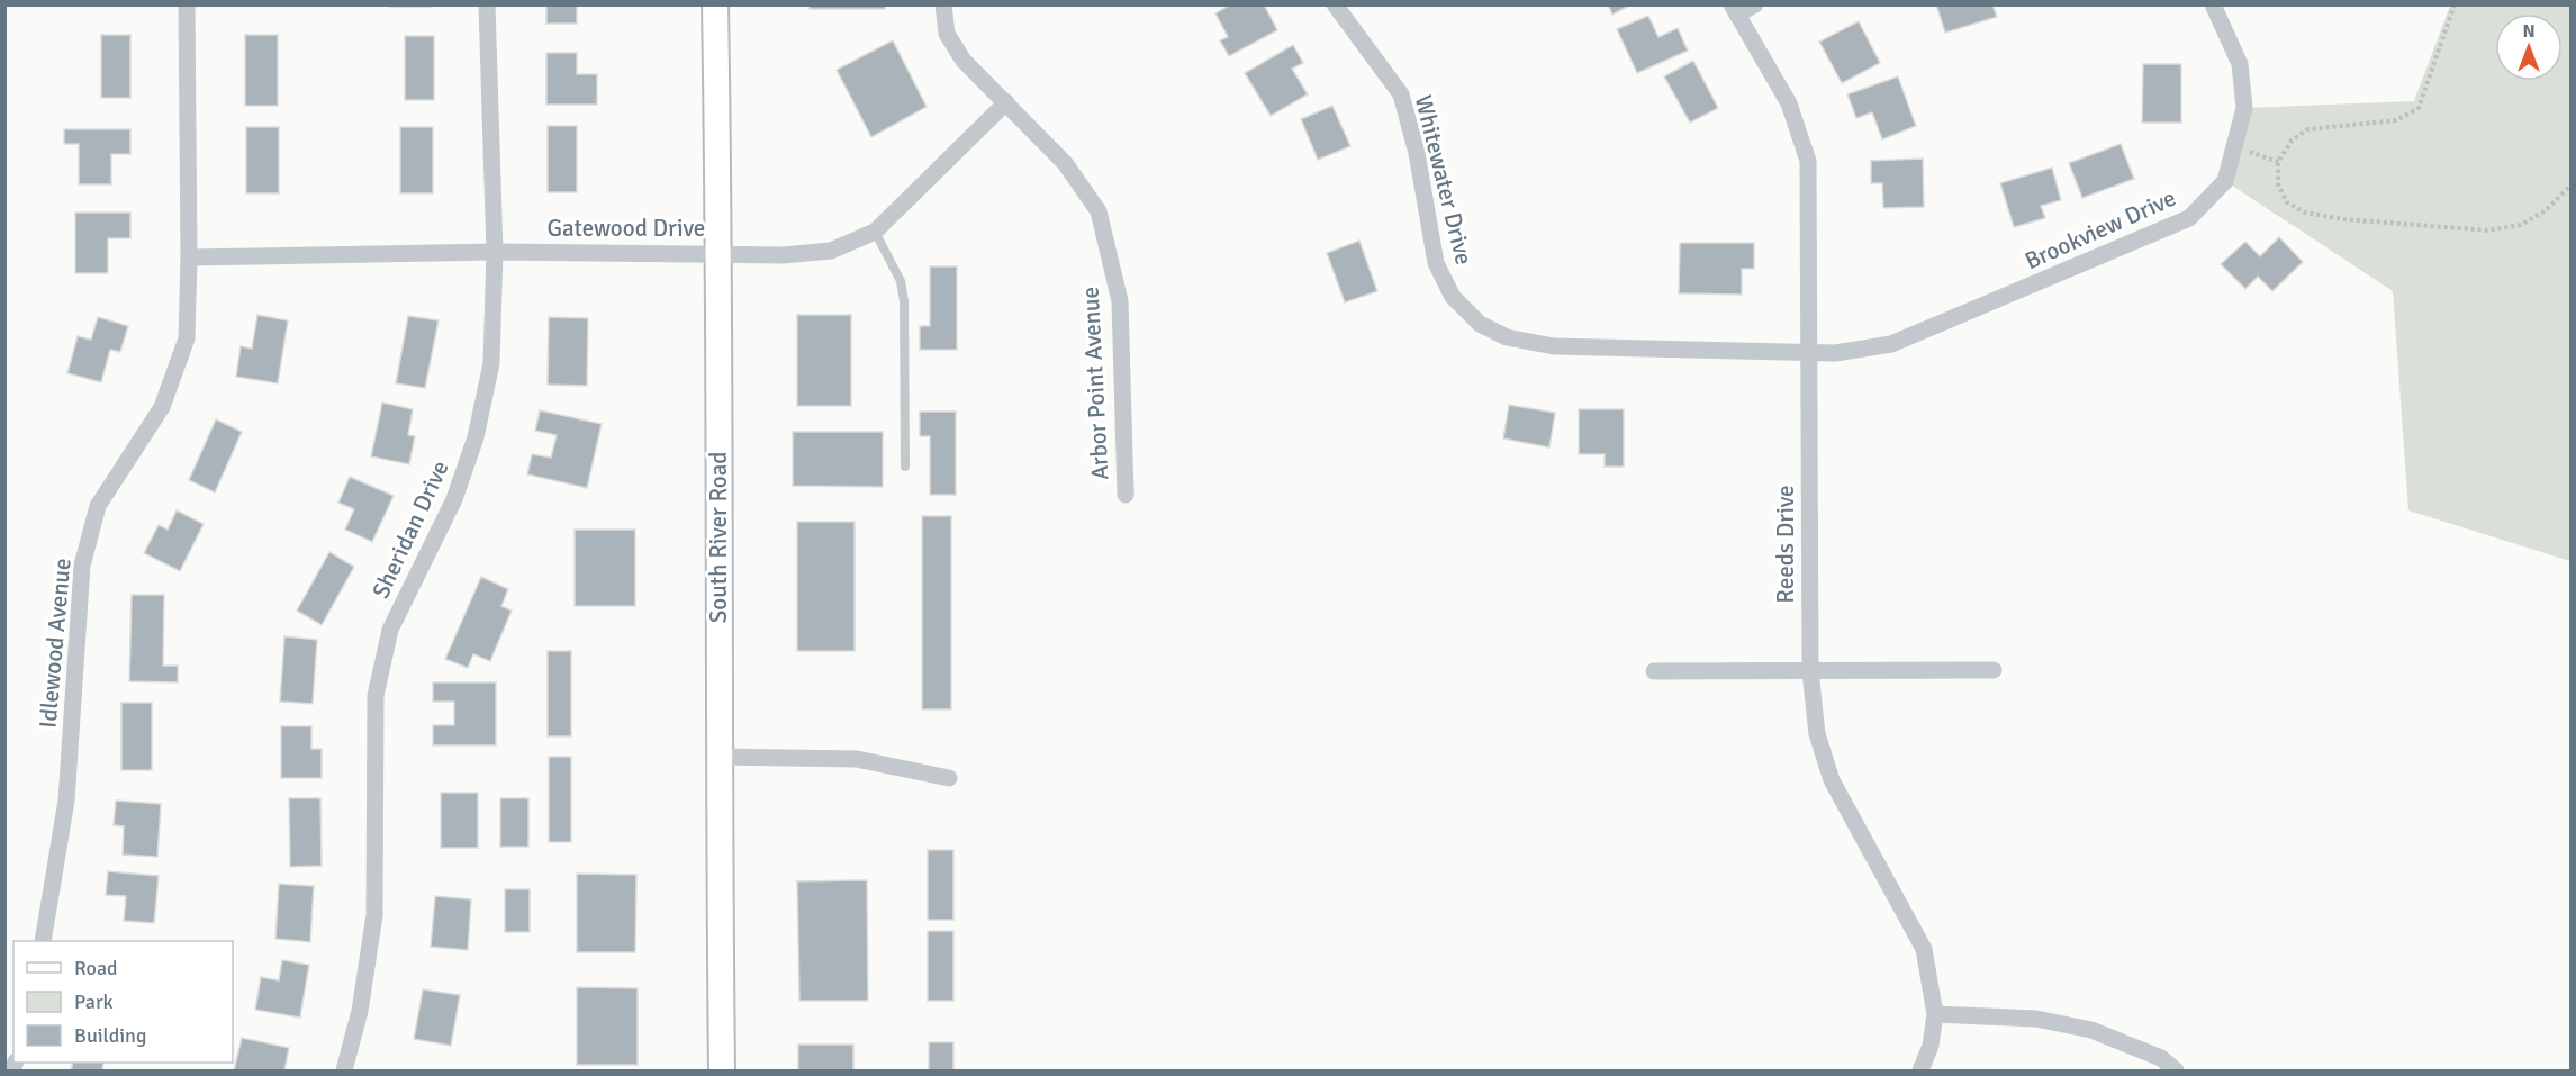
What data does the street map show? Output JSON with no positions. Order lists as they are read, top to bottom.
{
  "streets": {
    "street": [
      "Whitewater Drive",
      "Gatewood Drive",
      "Brookview Drive",
      "Arbor Point Avenue",
      "Sheridan Drive",
      "South River Road",
      "Reeds Drive",
      "Idlewood Avenue"
    ]
  },
  "crossings": [
    ["Whitewater Drive", "Brookview Drive"],
    ["Whitewater Drive", "Reeds Drive"],
    ["Gatewood Drive", "Arbor Point Avenue"],
    ["Gatewood Drive", "Sheridan Drive"],
    ["Gatewood Drive", "South River Road"],
    ["Gatewood Drive", "Idlewood Avenue"],
    ["Brookview Drive", "Reeds Drive"]
  ],
  "legend": ["Road", "Park", "Building"],
  "north": "top"
}
